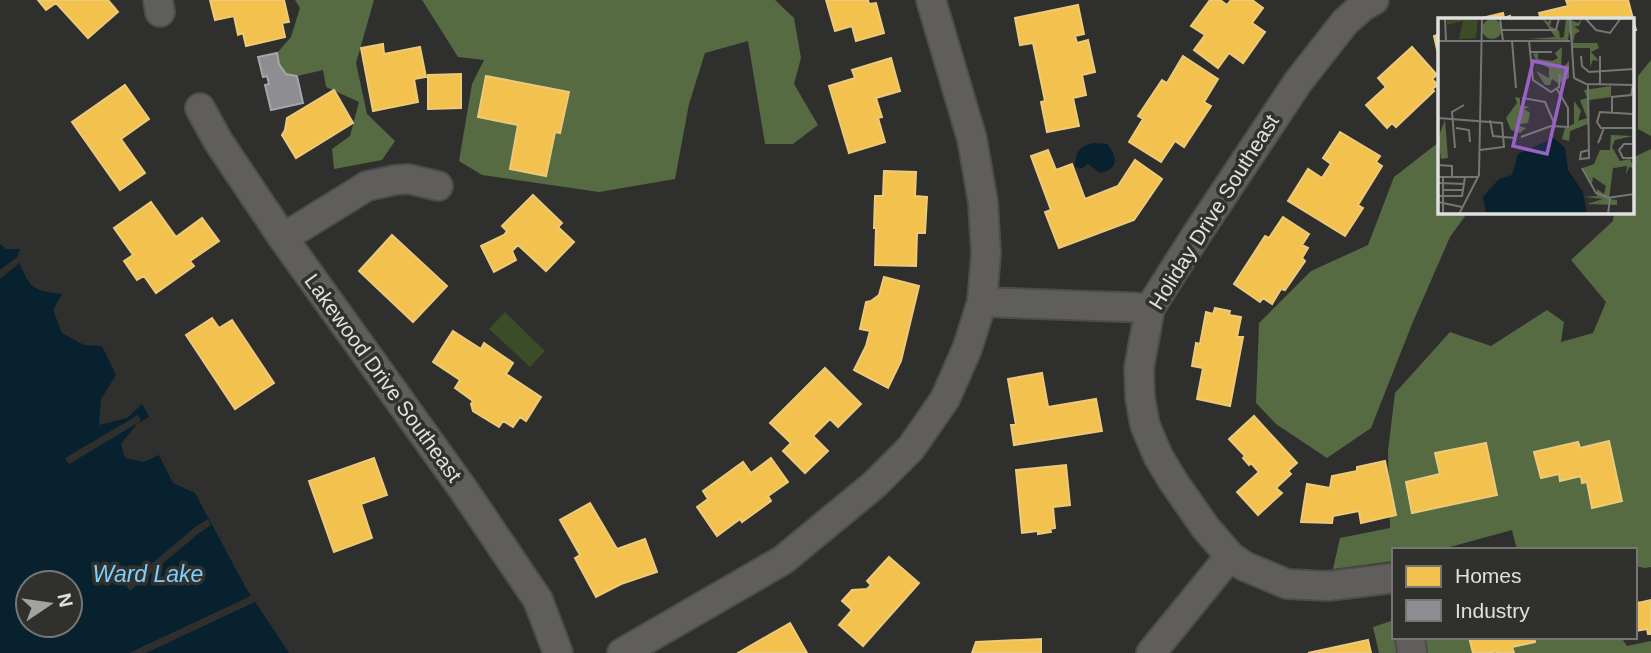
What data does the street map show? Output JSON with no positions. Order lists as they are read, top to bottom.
{
  "streets": {
    "street": ["Holiday Drive Southeast", "Lakewood Drive Southeast"]
  },
  "water": ["Ward Lake"],
  "legend": ["Homes", "Industry"],
  "north": "right"
}
